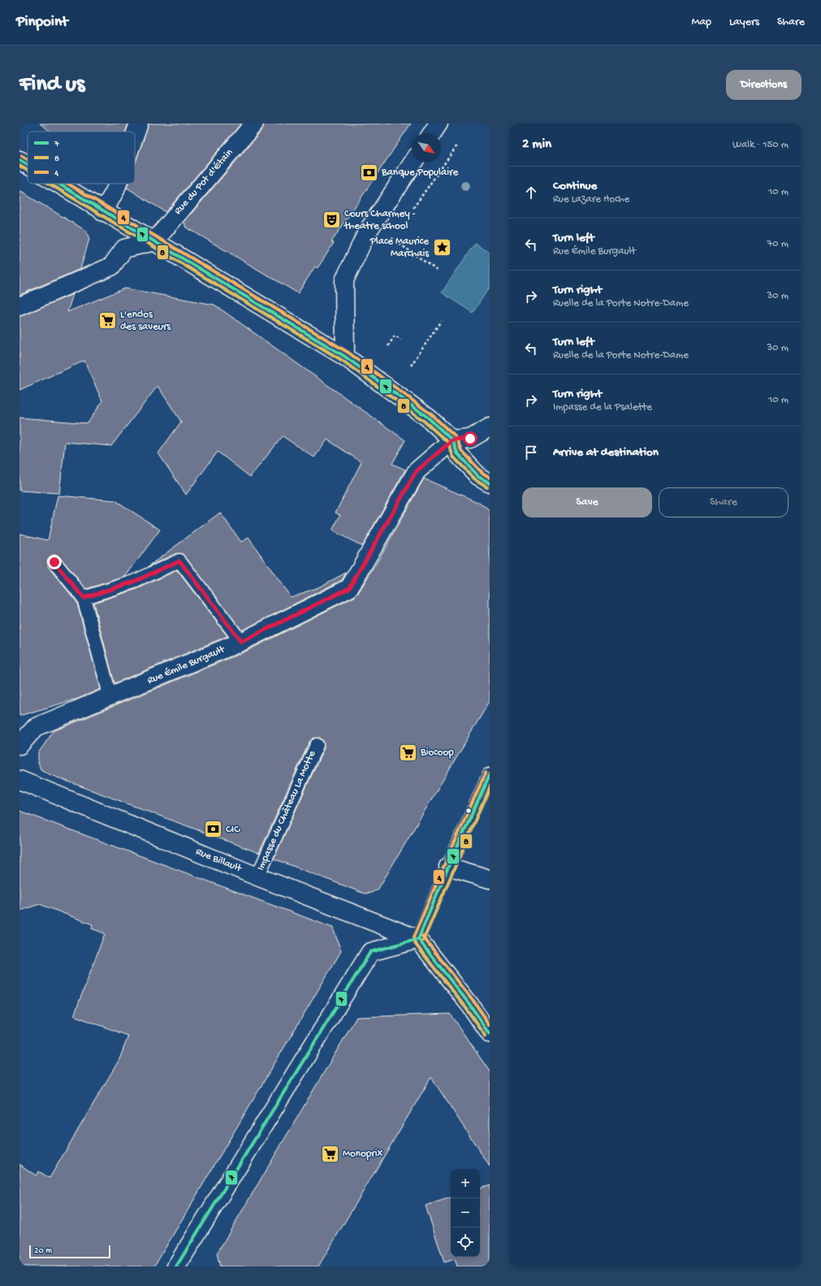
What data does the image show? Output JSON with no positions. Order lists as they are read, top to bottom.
{
  "streets": {
    "street": ["Rue du Pot d'Étain", "Rue Émile Burgault", "Rue Billault"],
    "lane": ["Impasse du Château La Motte"]
  },
  "crossings": [
    ["Impasse du Château La Motte", "Rue Billault"]
  ],
  "places": {
    "bank": ["Banque Populaire", "CIC"],
    "theatre": ["Cours Charmey - theatre school"],
    "place": ["Place Maurice Marchais"],
    "supermarket": ["L'enclos des saveurs", "Biocoop", "Monoprix"]
  },
  "lines": ["transit line 4", "transit line 7", "transit line 8"],
  "legend": ["7", "8", "4"],
  "scale_bar": "20 m",
  "north": "bottom right",
  "page": {
    "header": "Pinpoint",
    "nav": ["Map", "Layers", "Share"],
    "buttons": [
      "Directions",
      ["Save", "Share"]
    ],
    "title": "Find us",
    "heading": ["2 min", "Walk · 150 m"],
    "list": [
      ["Continue", "Rue Lazare Hoche", "10 m"],
      ["Turn left", "Rue Émile Burgault", "70 m"],
      ["Turn right", "Ruelle de la Porte Notre-Dame", "30 m"],
      ["Turn left", "Ruelle de la Porte Notre-Dame", "30 m"],
      ["Turn right", "Impasse de la Psalette", "10 m"],
      "Arrive at destination"
    ],
    "map_buttons": ["+", "−"],
    "scale": "20 m"
  }
}
